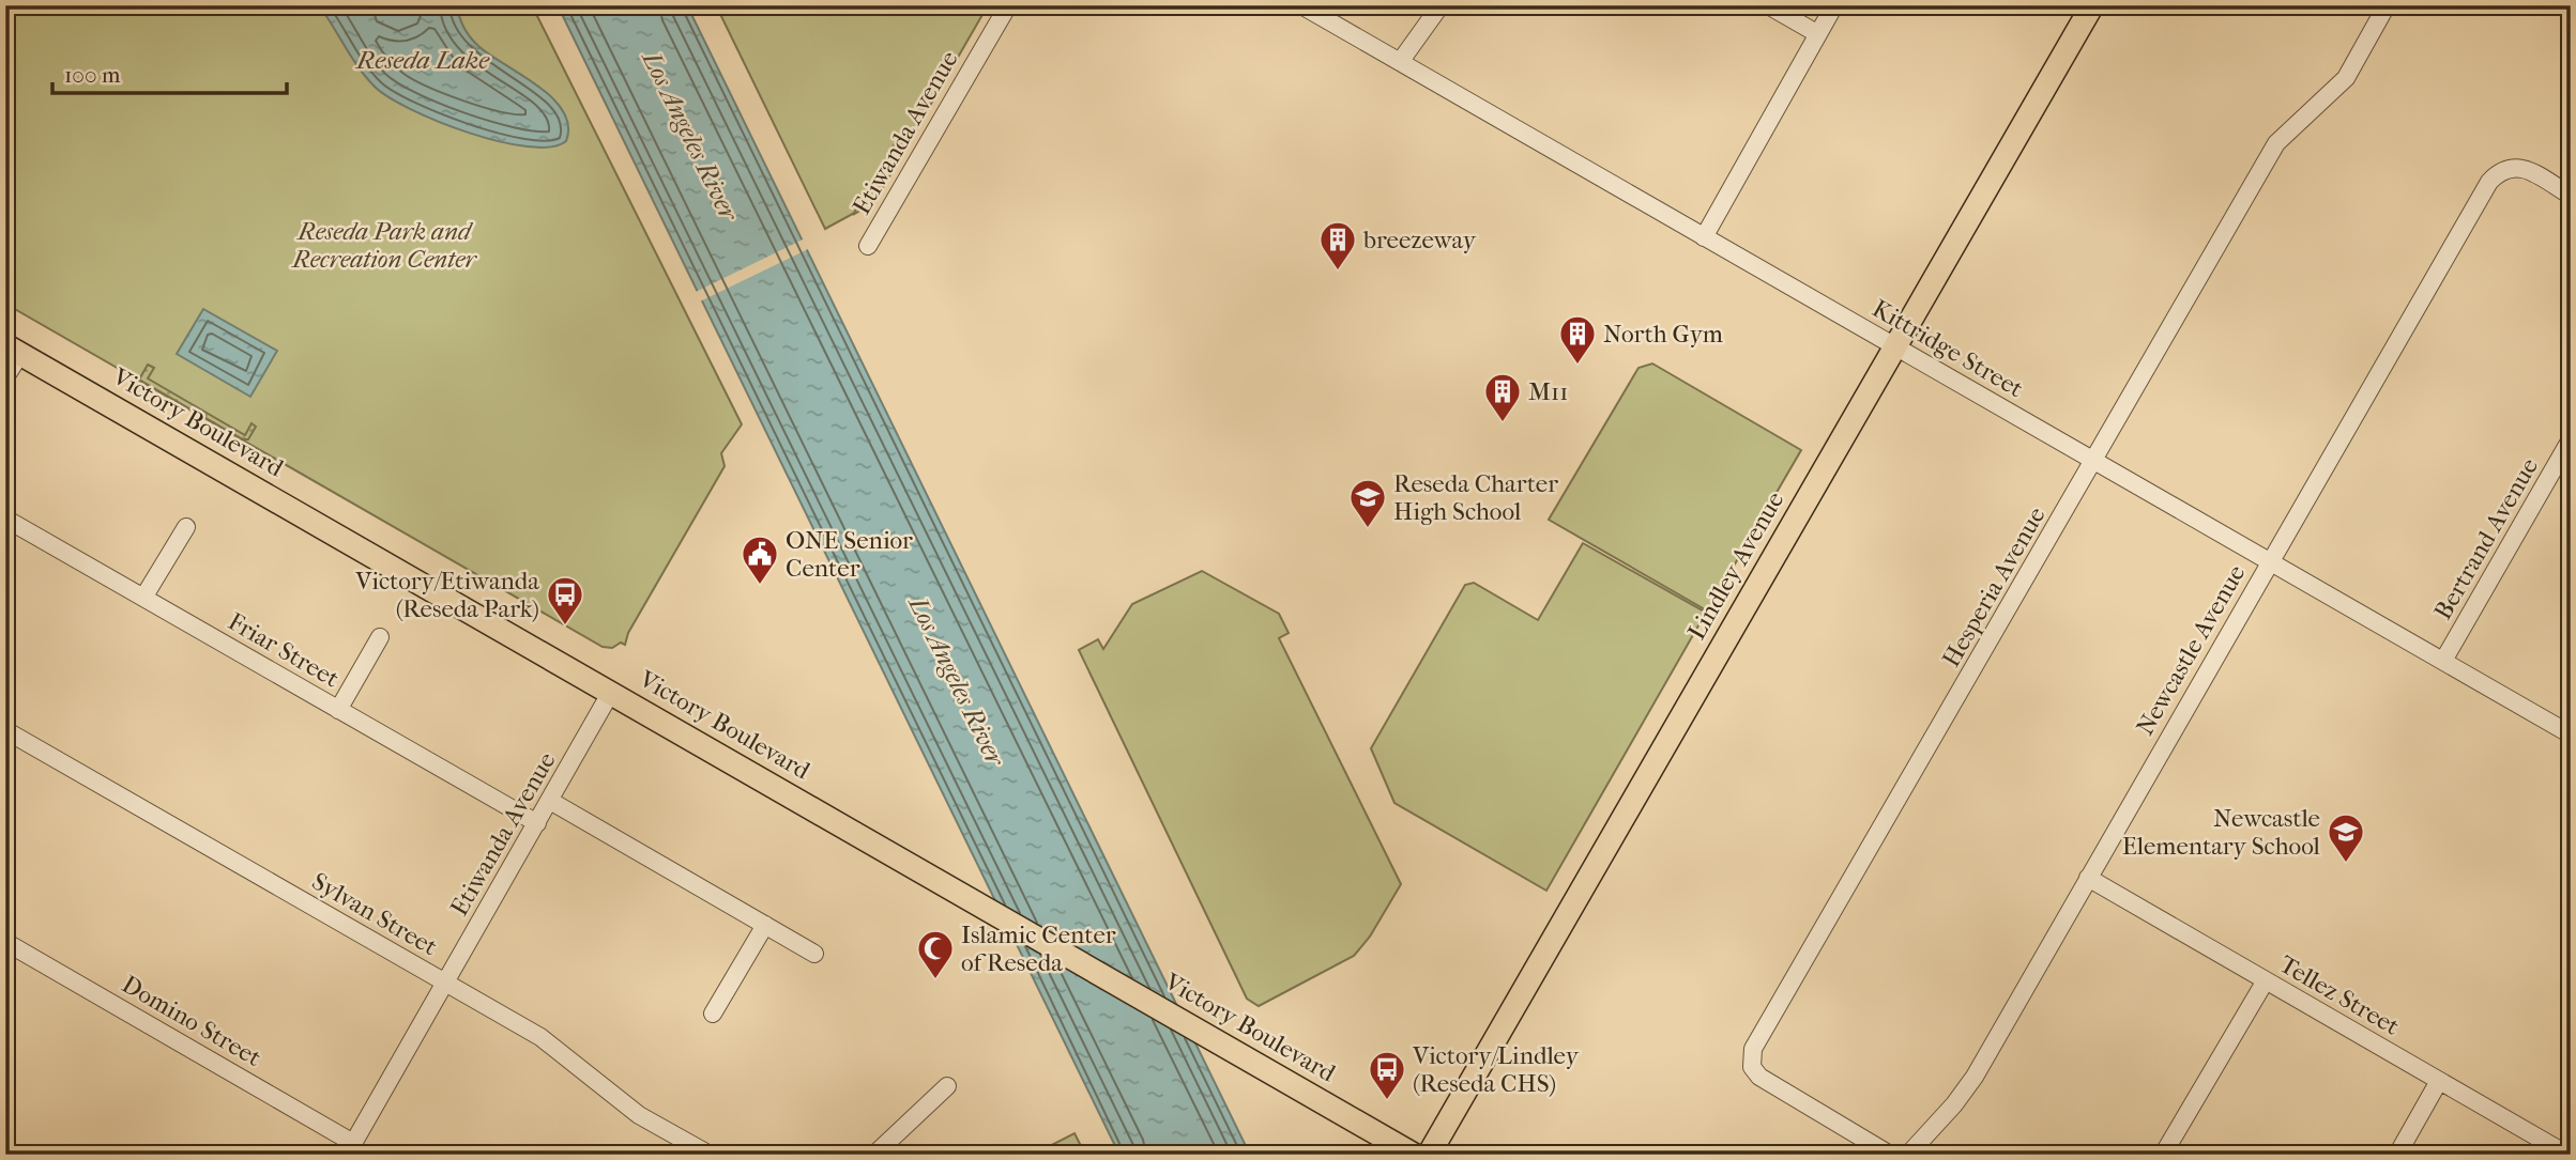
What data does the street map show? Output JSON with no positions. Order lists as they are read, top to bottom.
{
  "streets": {
    "main road": ["Victory Boulevard", "Lindley Avenue"],
    "street": [
      "Etiwanda Avenue",
      "Kittridge Street",
      "Bertrand Avenue",
      "Hesperia Avenue",
      "Friar Street",
      "Newcastle Avenue",
      "Sylvan Street",
      "Tellez Street",
      "Domino Street"
    ]
  },
  "crossings": [
    ["Etiwanda Avenue", "Victory Boulevard"],
    ["Etiwanda Avenue", "Friar Street"],
    ["Etiwanda Avenue", "Sylvan Street"],
    ["Etiwanda Avenue", "Domino Street"],
    ["Kittridge Street", "Bertrand Avenue"],
    ["Kittridge Street", "Lindley Avenue"],
    ["Kittridge Street", "Hesperia Avenue"],
    ["Kittridge Street", "Newcastle Avenue"],
    ["Newcastle Avenue", "Tellez Street"]
  ],
  "water": ["Reseda Lake", "Los Angeles River"],
  "parks": ["Reseda Park and Recreation Center"],
  "places": {
    "building": ["breezeway", "North Gym", "M11"],
    "school or university": ["Reseda Charter High School", "Newcastle Elementary School"],
    "public building": ["ONE Senior Center"],
    "bus stop": ["Victory/Etiwanda (Reseda Park)", "Victory/Lindley (Reseda CHS)"],
    "mosque": ["Islamic Center of Reseda"]
  },
  "scale_bar": "100 m"
}
